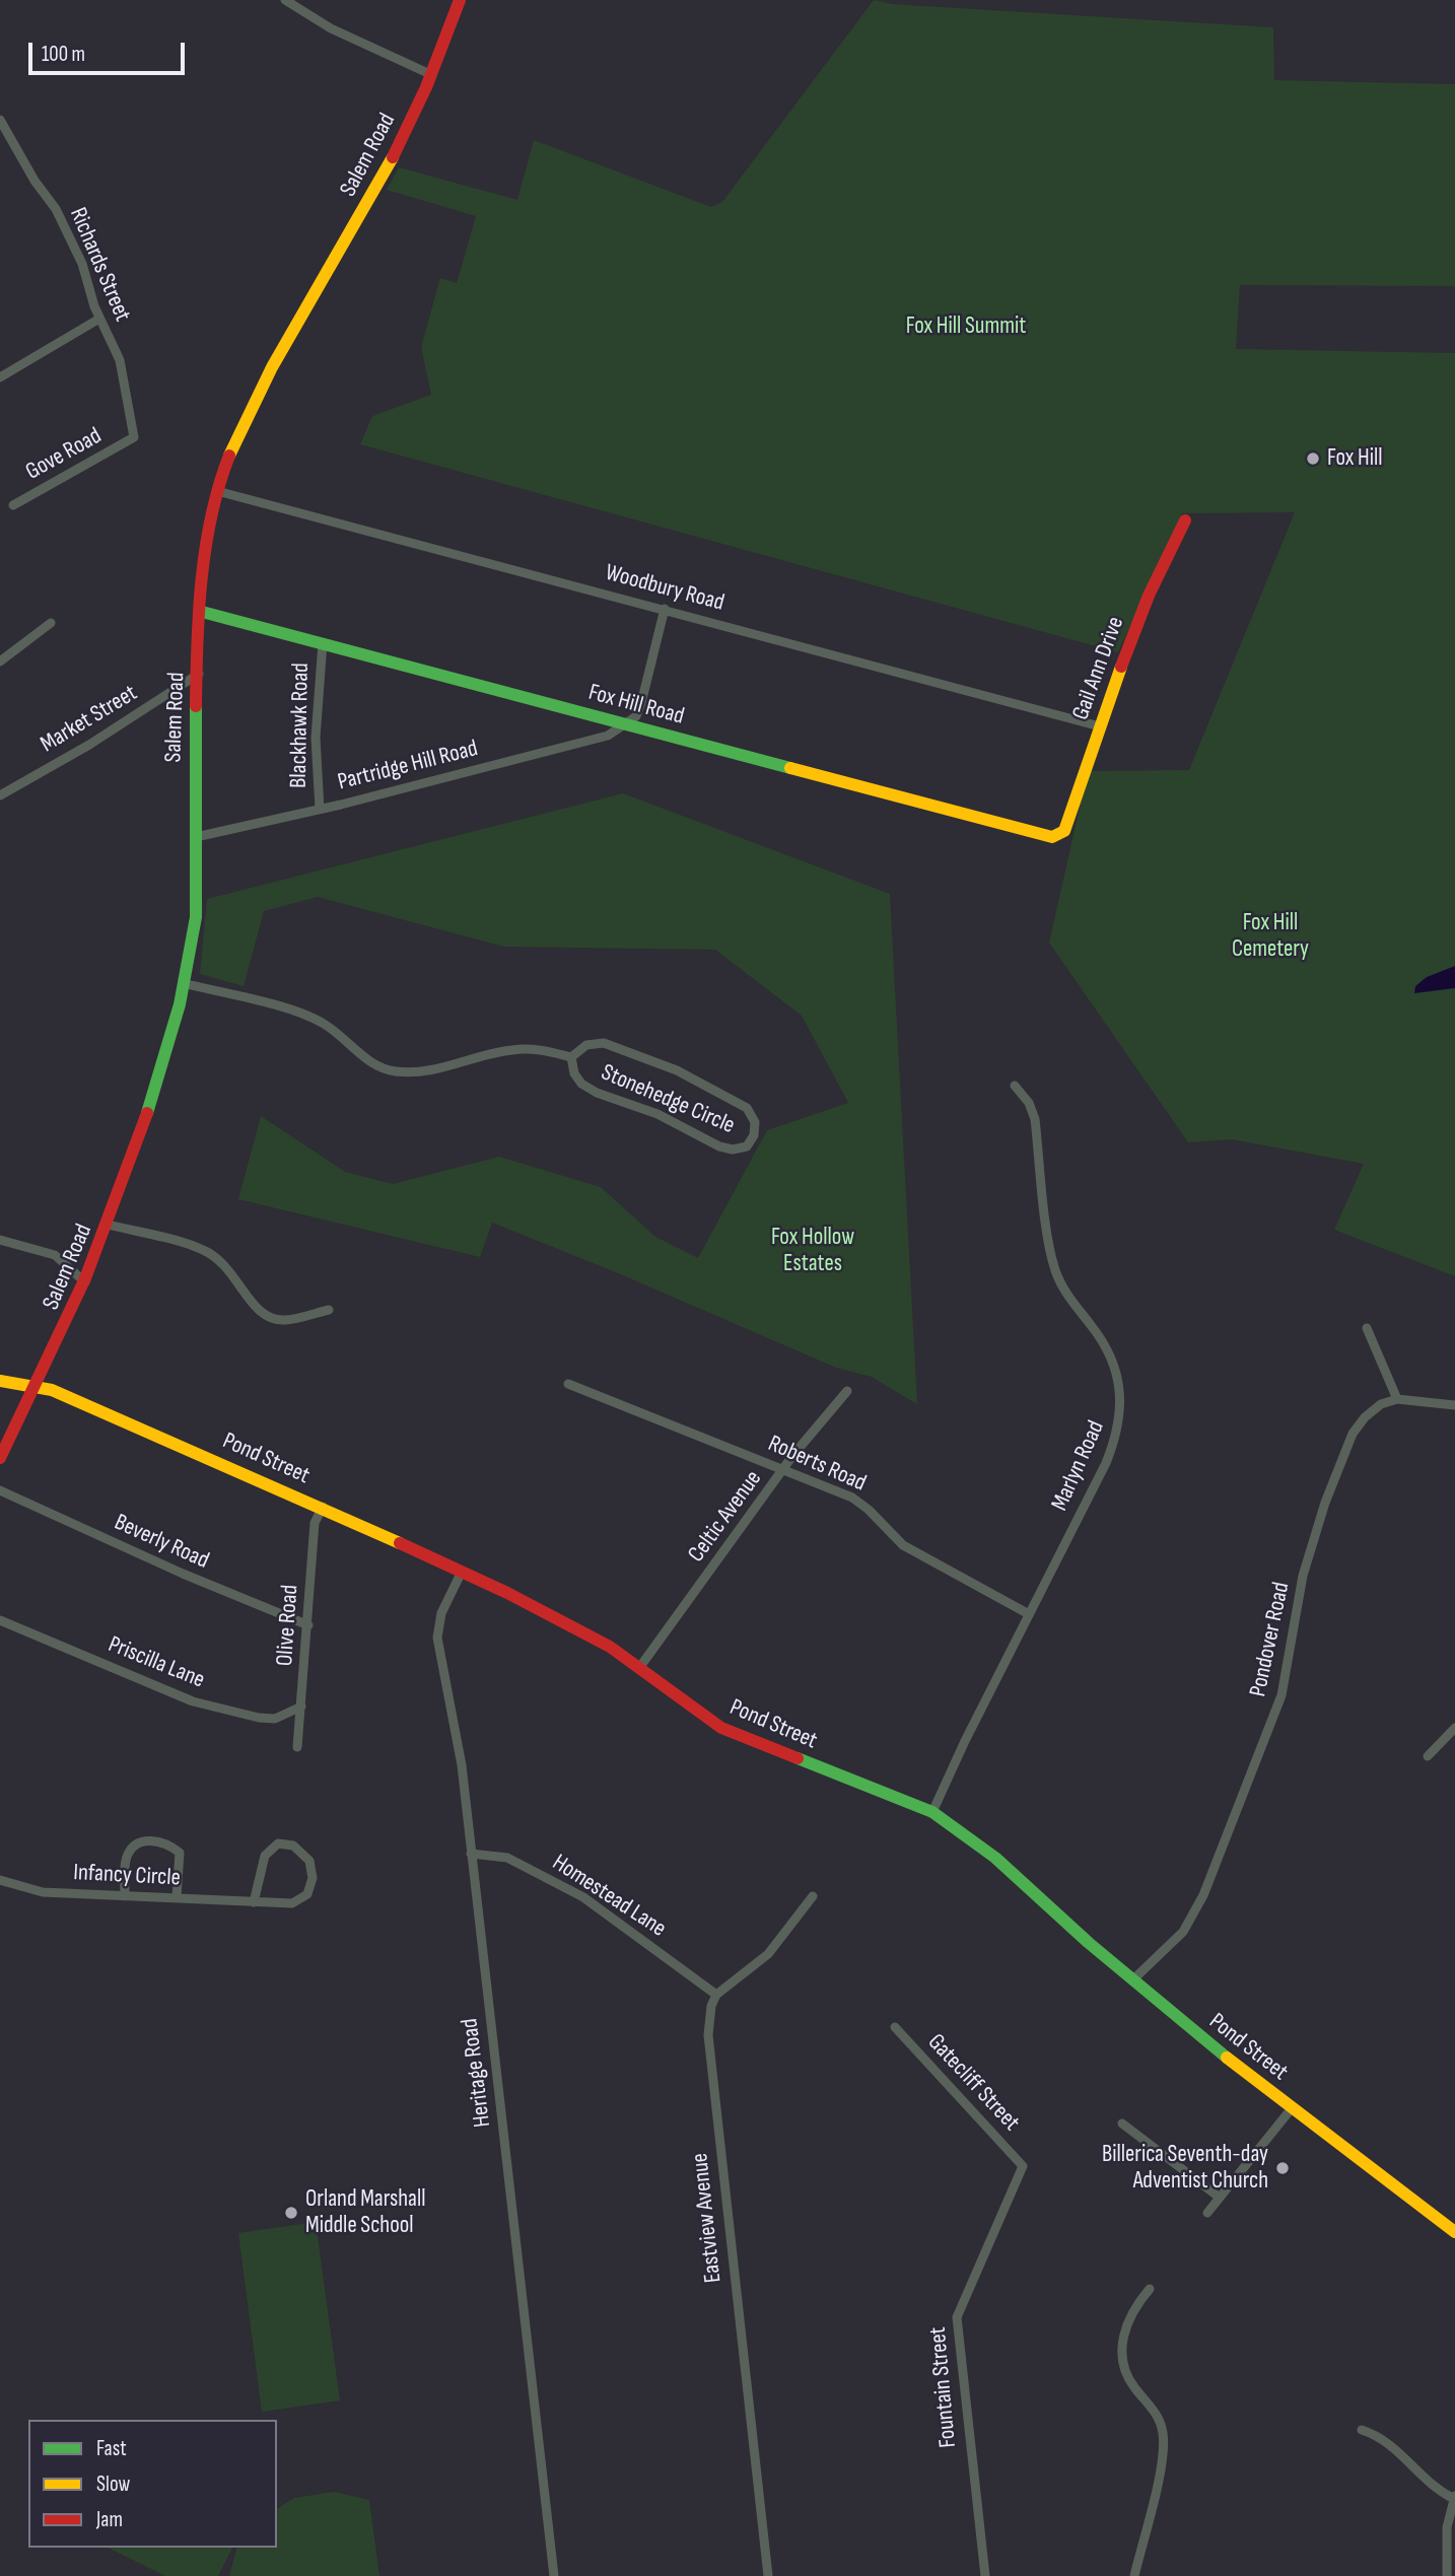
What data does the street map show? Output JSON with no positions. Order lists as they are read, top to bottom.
{
  "streets": {
    "street": [
      "Salem Road",
      "Richards Street",
      "Gove Road",
      "Woodbury Road",
      "Gail Ann Drive",
      "Fox Hill Road",
      "Market Street",
      "Blackhawk Road",
      "Partridge Hill Road",
      "Stonehedge Circle",
      "Pond Street",
      "Roberts Road",
      "Marlyn Road",
      "Celtic Avenue",
      "Beverly Road",
      "Olive Road",
      "Pondover Road",
      "Priscilla Lane",
      "Infancy Circle",
      "Homestead Lane",
      "Heritage Road",
      "Gatecliff Street",
      "Eastview Avenue",
      "Fountain Street"
    ]
  },
  "crossings": [
    ["Salem Road", "Woodbury Road"],
    ["Salem Road", "Fox Hill Road"],
    ["Salem Road", "Market Street"],
    ["Salem Road", "Partridge Hill Road"],
    ["Salem Road", "Stonehedge Circle"],
    ["Salem Road", "Pond Street"],
    ["Richards Street", "Gove Road"],
    ["Woodbury Road", "Gail Ann Drive"],
    ["Gail Ann Drive", "Fox Hill Road"],
    ["Fox Hill Road", "Blackhawk Road"],
    ["Fox Hill Road", "Partridge Hill Road"],
    ["Blackhawk Road", "Partridge Hill Road"],
    ["Pond Street", "Marlyn Road"],
    ["Pond Street", "Celtic Avenue"],
    ["Pond Street", "Olive Road"],
    ["Pond Street", "Pondover Road"],
    ["Pond Street", "Heritage Road"],
    ["Roberts Road", "Marlyn Road"],
    ["Roberts Road", "Celtic Avenue"],
    ["Beverly Road", "Olive Road"],
    ["Olive Road", "Priscilla Lane"],
    ["Homestead Lane", "Heritage Road"],
    ["Homestead Lane", "Eastview Avenue"],
    ["Gatecliff Street", "Fountain Street"]
  ],
  "parks": ["Fox Hill Summit", "Fox Hill Cemetery", "Fox Hollow Estates"],
  "places": ["Fox Hill", "Billerica Seventh-day Adventist Church", "Orland Marshall Middle School"],
  "legend": ["Fast", "Slow", "Jam"],
  "scale_bar": "100 m"
}
